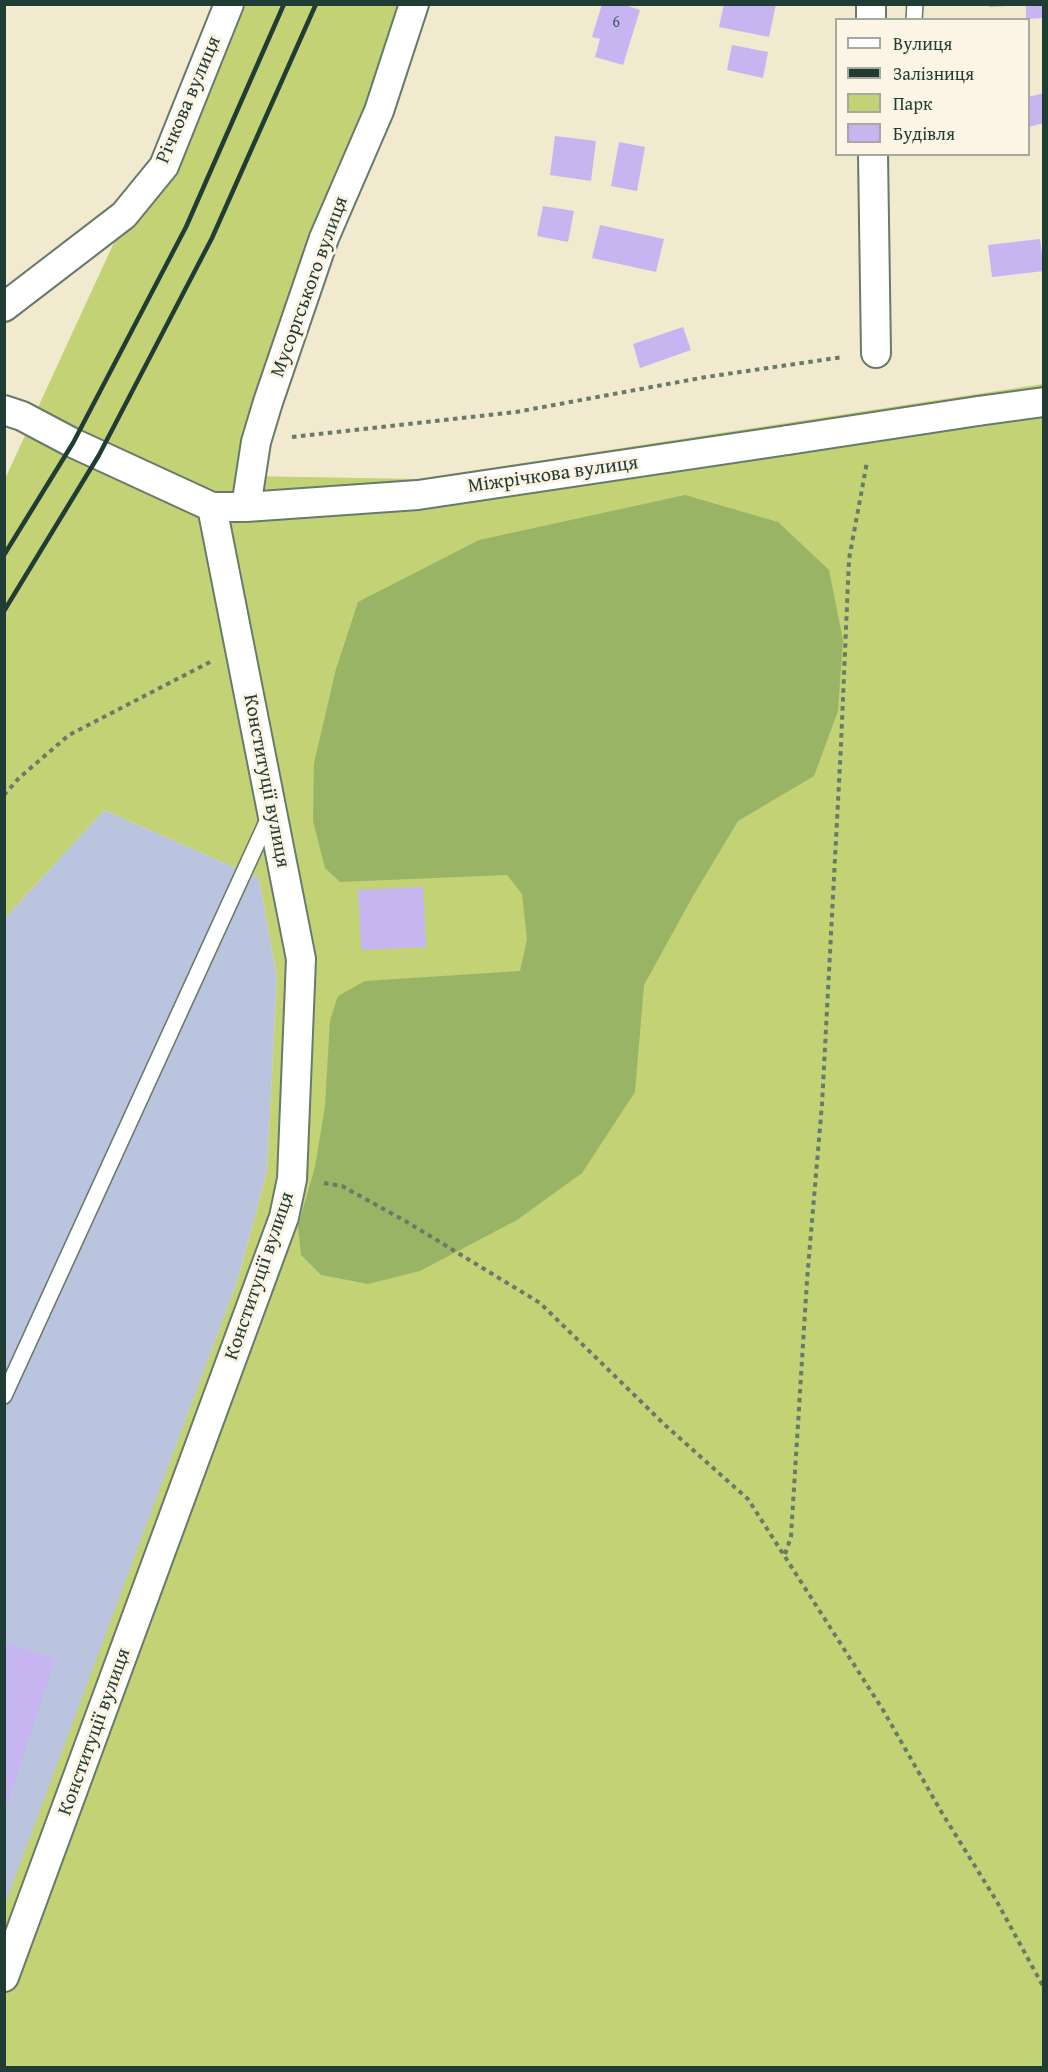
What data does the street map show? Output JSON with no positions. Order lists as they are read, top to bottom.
{
  "streets": {
    "street": [
      "Річкова вулиця",
      "Мусоргського вулиця",
      "Міжрічкова вулиця",
      "Конституції вулиця"
    ]
  },
  "crossings": [
    ["Мусоргського вулиця", "Міжрічкова вулиця"],
    ["Міжрічкова вулиця", "Конституції вулиця"]
  ],
  "house_numbers": ["6"],
  "legend": [
    "Вулиця",
    "Залізниця",
    "Парк",
    "Будівля"
  ]
}
